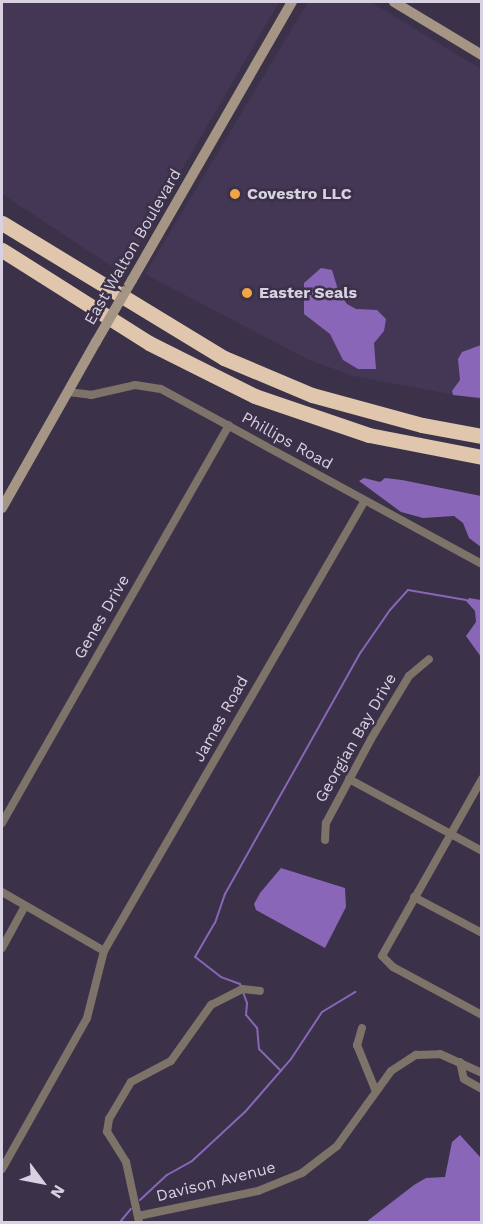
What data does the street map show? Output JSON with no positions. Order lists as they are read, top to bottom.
{
  "streets": {
    "main road": ["East Walton Boulevard"],
    "street": [
      "Phillips Road",
      "Genes Drive",
      "James Road",
      "Georgian Bay Drive",
      "Davison Avenue"
    ]
  },
  "crossings": [
    ["East Walton Boulevard", "Phillips Road"],
    ["Phillips Road", "Genes Drive"],
    ["Phillips Road", "James Road"]
  ],
  "places": ["Covestro LLC", "Easter Seals"],
  "north": "bottom right"
}
